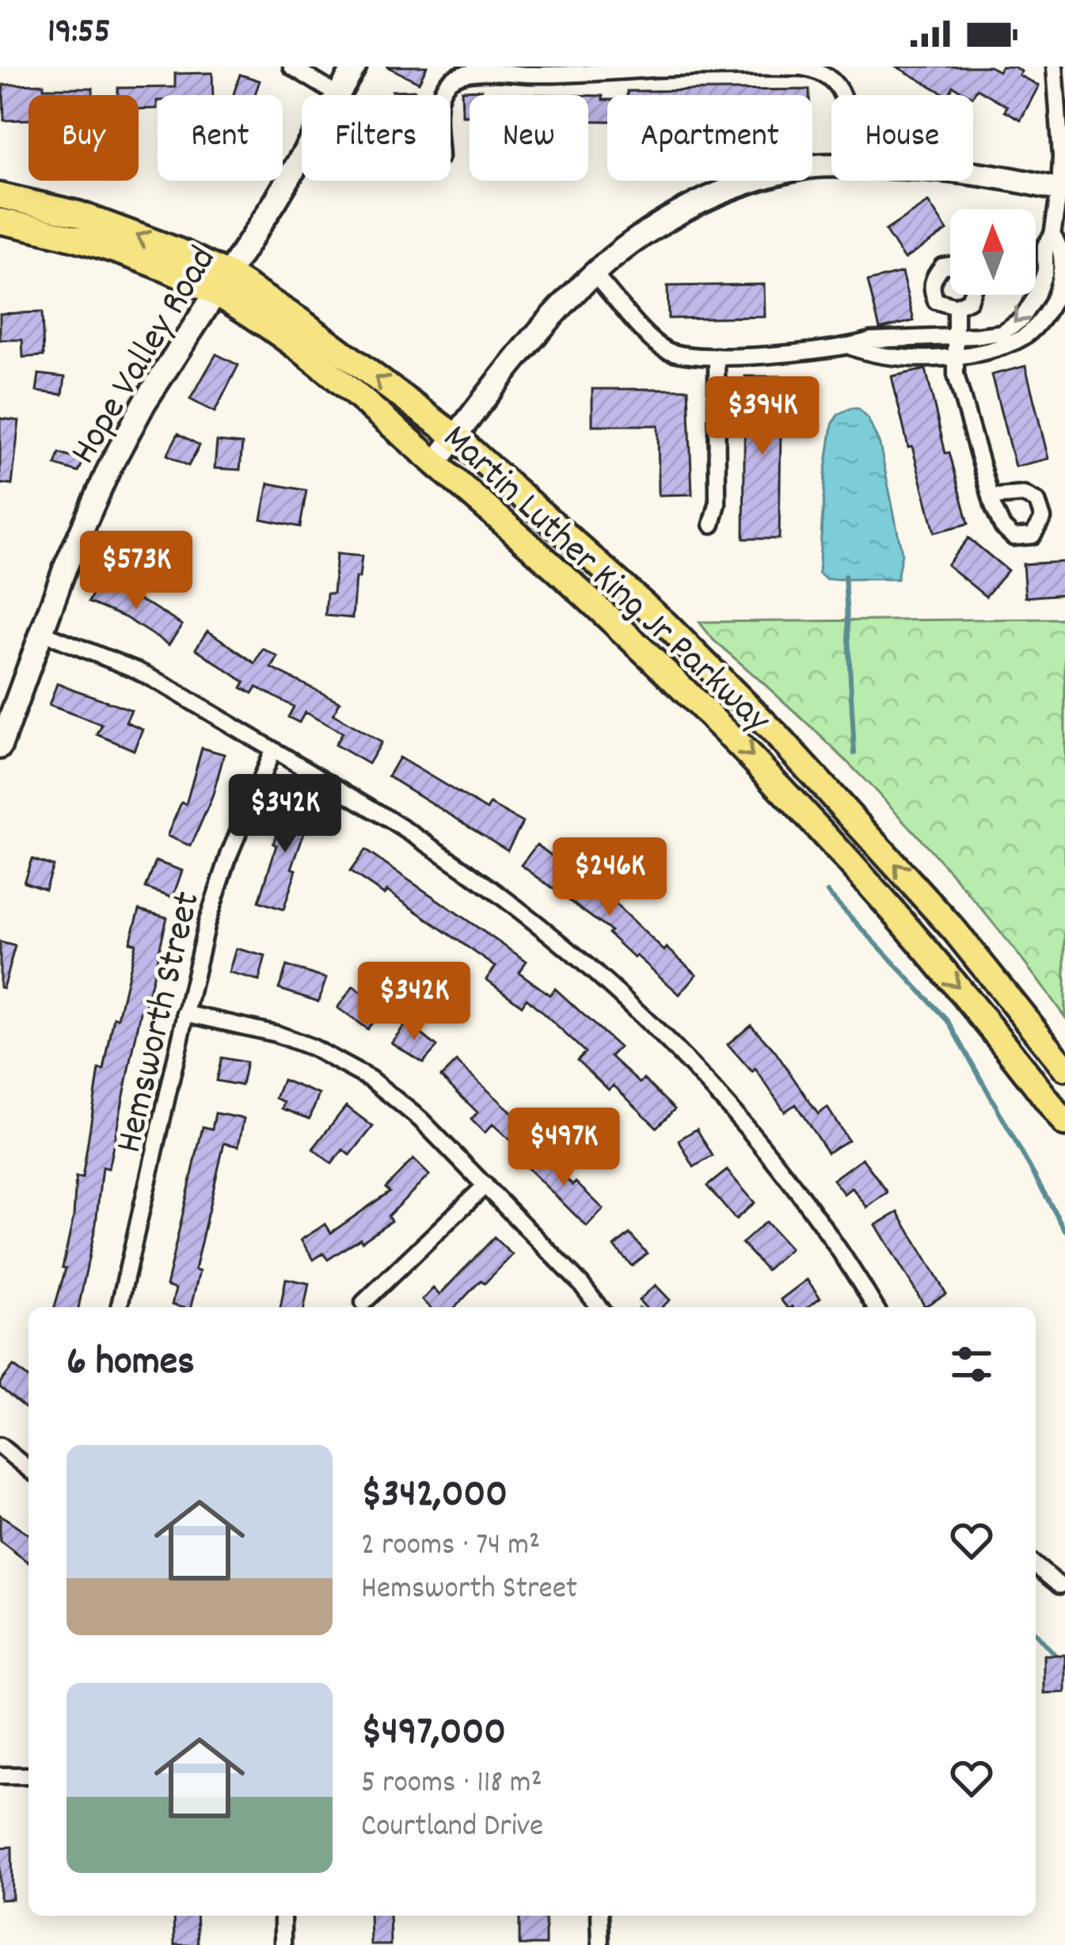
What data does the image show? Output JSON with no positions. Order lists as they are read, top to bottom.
{
  "streets": {
    "main road": ["Hope Valley Road", "Martin Luther King Jr Parkway"],
    "street": ["Hemsworth Street"]
  },
  "crossings": [
    ["Hope Valley Road", "Martin Luther King Jr Parkway"]
  ],
  "north": "top",
  "page": {
    "status": "19:55",
    "chip": [
      "Buy",
      "Rent",
      "Filters",
      "New",
      "Apartment",
      "House"
    ],
    "price": [
      "$394K",
      "$573K",
      "$342K",
      "$246K",
      "$342K",
      "$497K"
    ],
    "heading": "6 homes",
    "list": [
      {
        "name": "$342,000",
        "note": "2 rooms · 74 m² · Hemsworth Street"
      },
      {
        "name": "$497,000",
        "note": "5 rooms · 118 m² · Courtland Drive"
      }
    ]
  }
}
